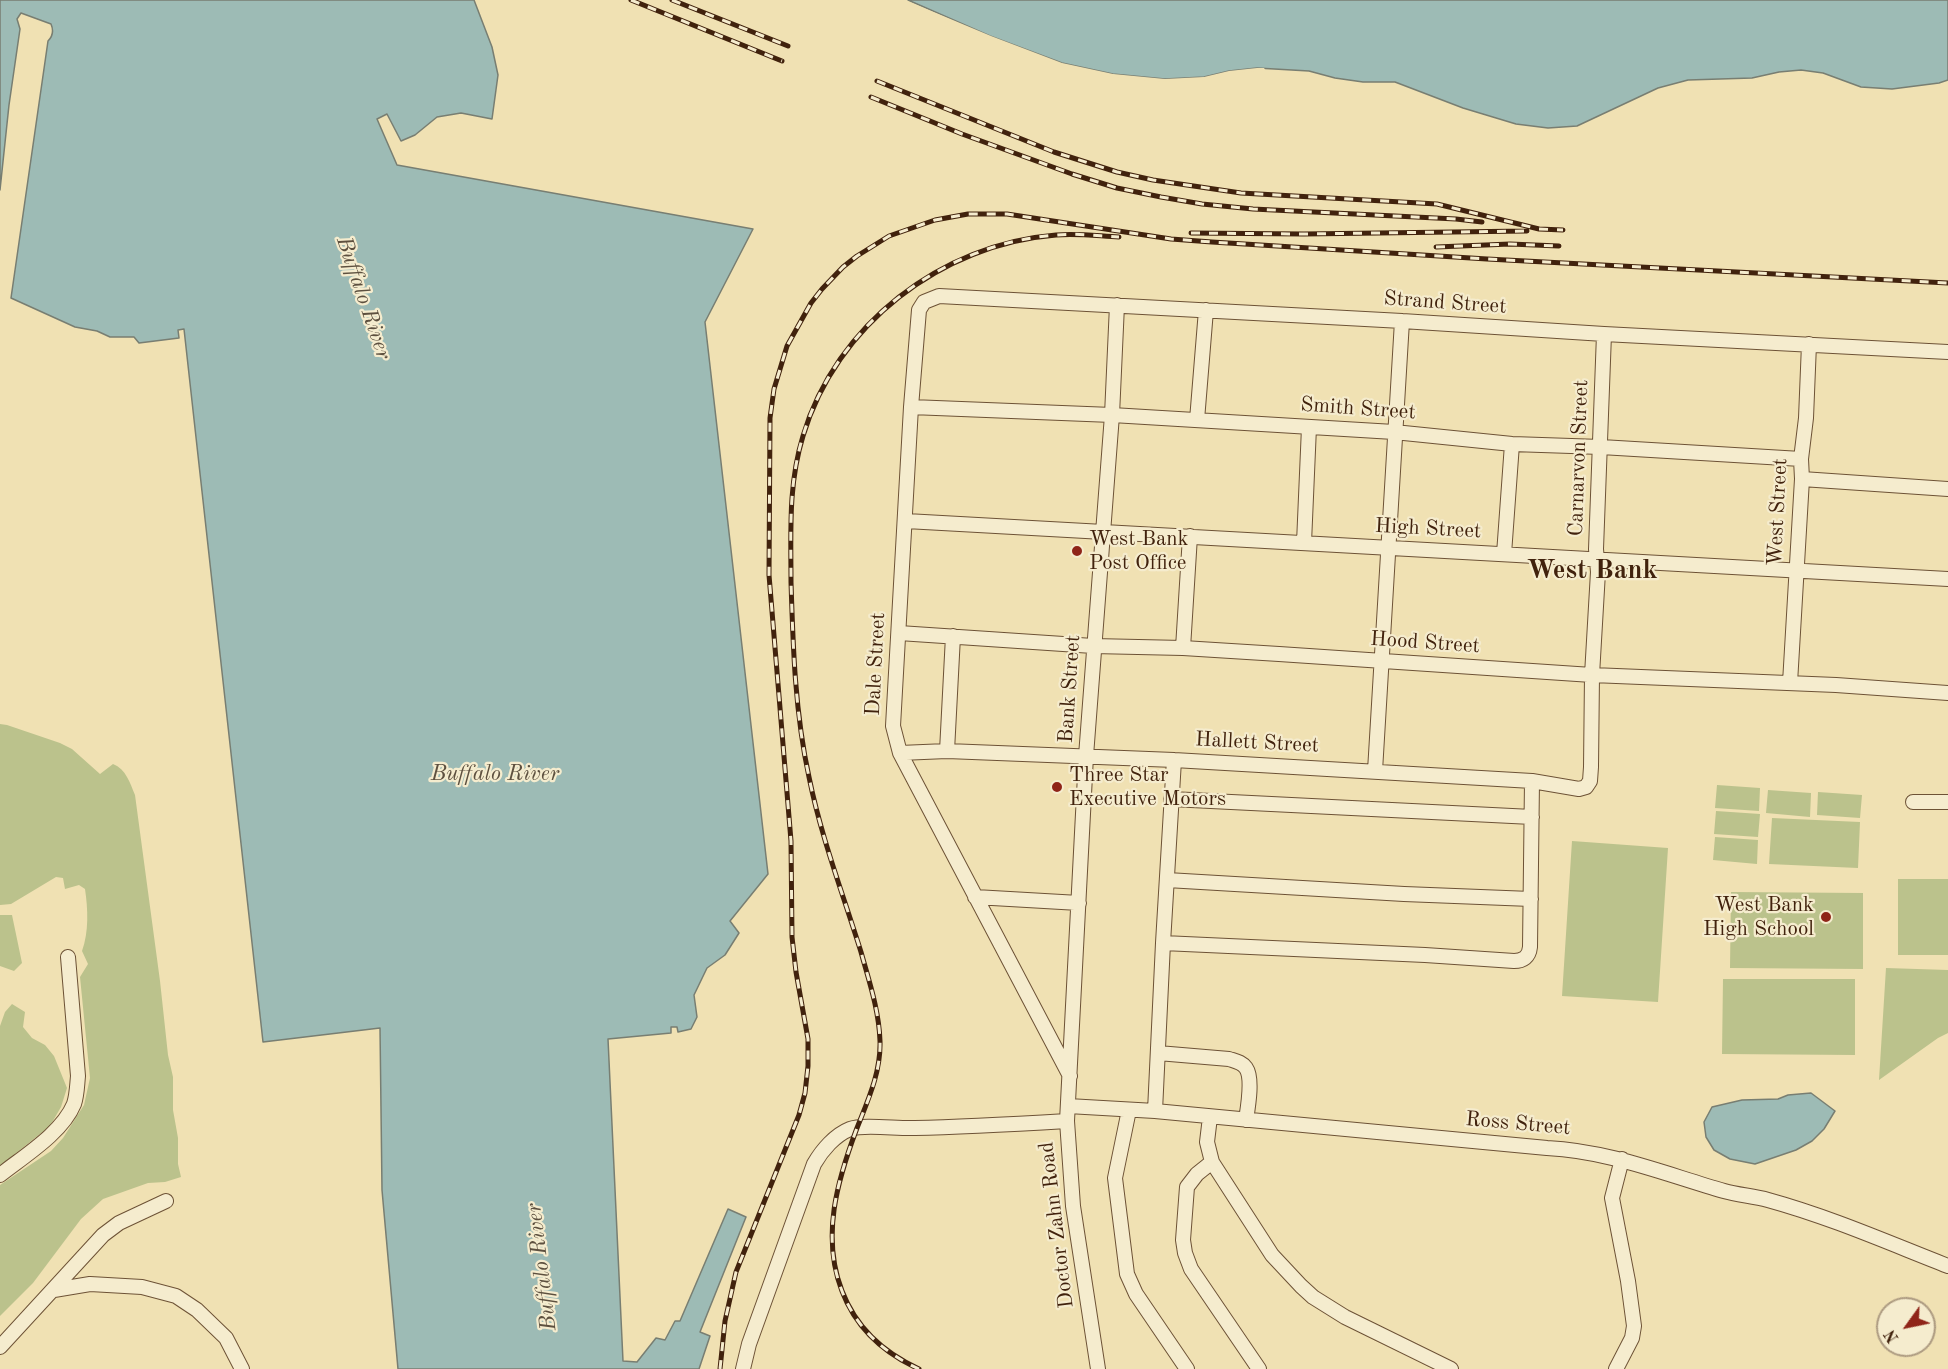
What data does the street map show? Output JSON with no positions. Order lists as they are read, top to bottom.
{
  "streets": {
    "street": [
      "Strand Street",
      "Smith Street",
      "Carnarvon Street",
      "West Street",
      "High Street",
      "Hood Street",
      "Dale Street",
      "Bank Street",
      "Hallett Street",
      "Ross Street",
      "Doctor Zahn Road"
    ]
  },
  "crossings": [
    ["Strand Street", "Carnarvon Street"],
    ["Strand Street", "West Street"],
    ["Strand Street", "Dale Street"],
    ["Strand Street", "Bank Street"],
    ["Smith Street", "Carnarvon Street"],
    ["Smith Street", "West Street"],
    ["Smith Street", "Dale Street"],
    ["Smith Street", "Bank Street"],
    ["Carnarvon Street", "High Street"],
    ["Carnarvon Street", "Hood Street"],
    ["Carnarvon Street", "Hallett Street"],
    ["West Street", "High Street"],
    ["West Street", "Hood Street"],
    ["High Street", "Dale Street"],
    ["High Street", "Bank Street"],
    ["Hood Street", "Dale Street"],
    ["Hood Street", "Bank Street"],
    ["Dale Street", "Bank Street"],
    ["Dale Street", "Hallett Street"],
    ["Dale Street", "Doctor Zahn Road"],
    ["Bank Street", "Hallett Street"],
    ["Bank Street", "Doctor Zahn Road"],
    ["Ross Street", "Doctor Zahn Road"]
  ],
  "districts": ["West Bank"],
  "water": ["Buffalo River"],
  "places": ["West Bank Post Office", "Three Star Executive Motors", "West Bank High School"],
  "north": "bottom left"
}
